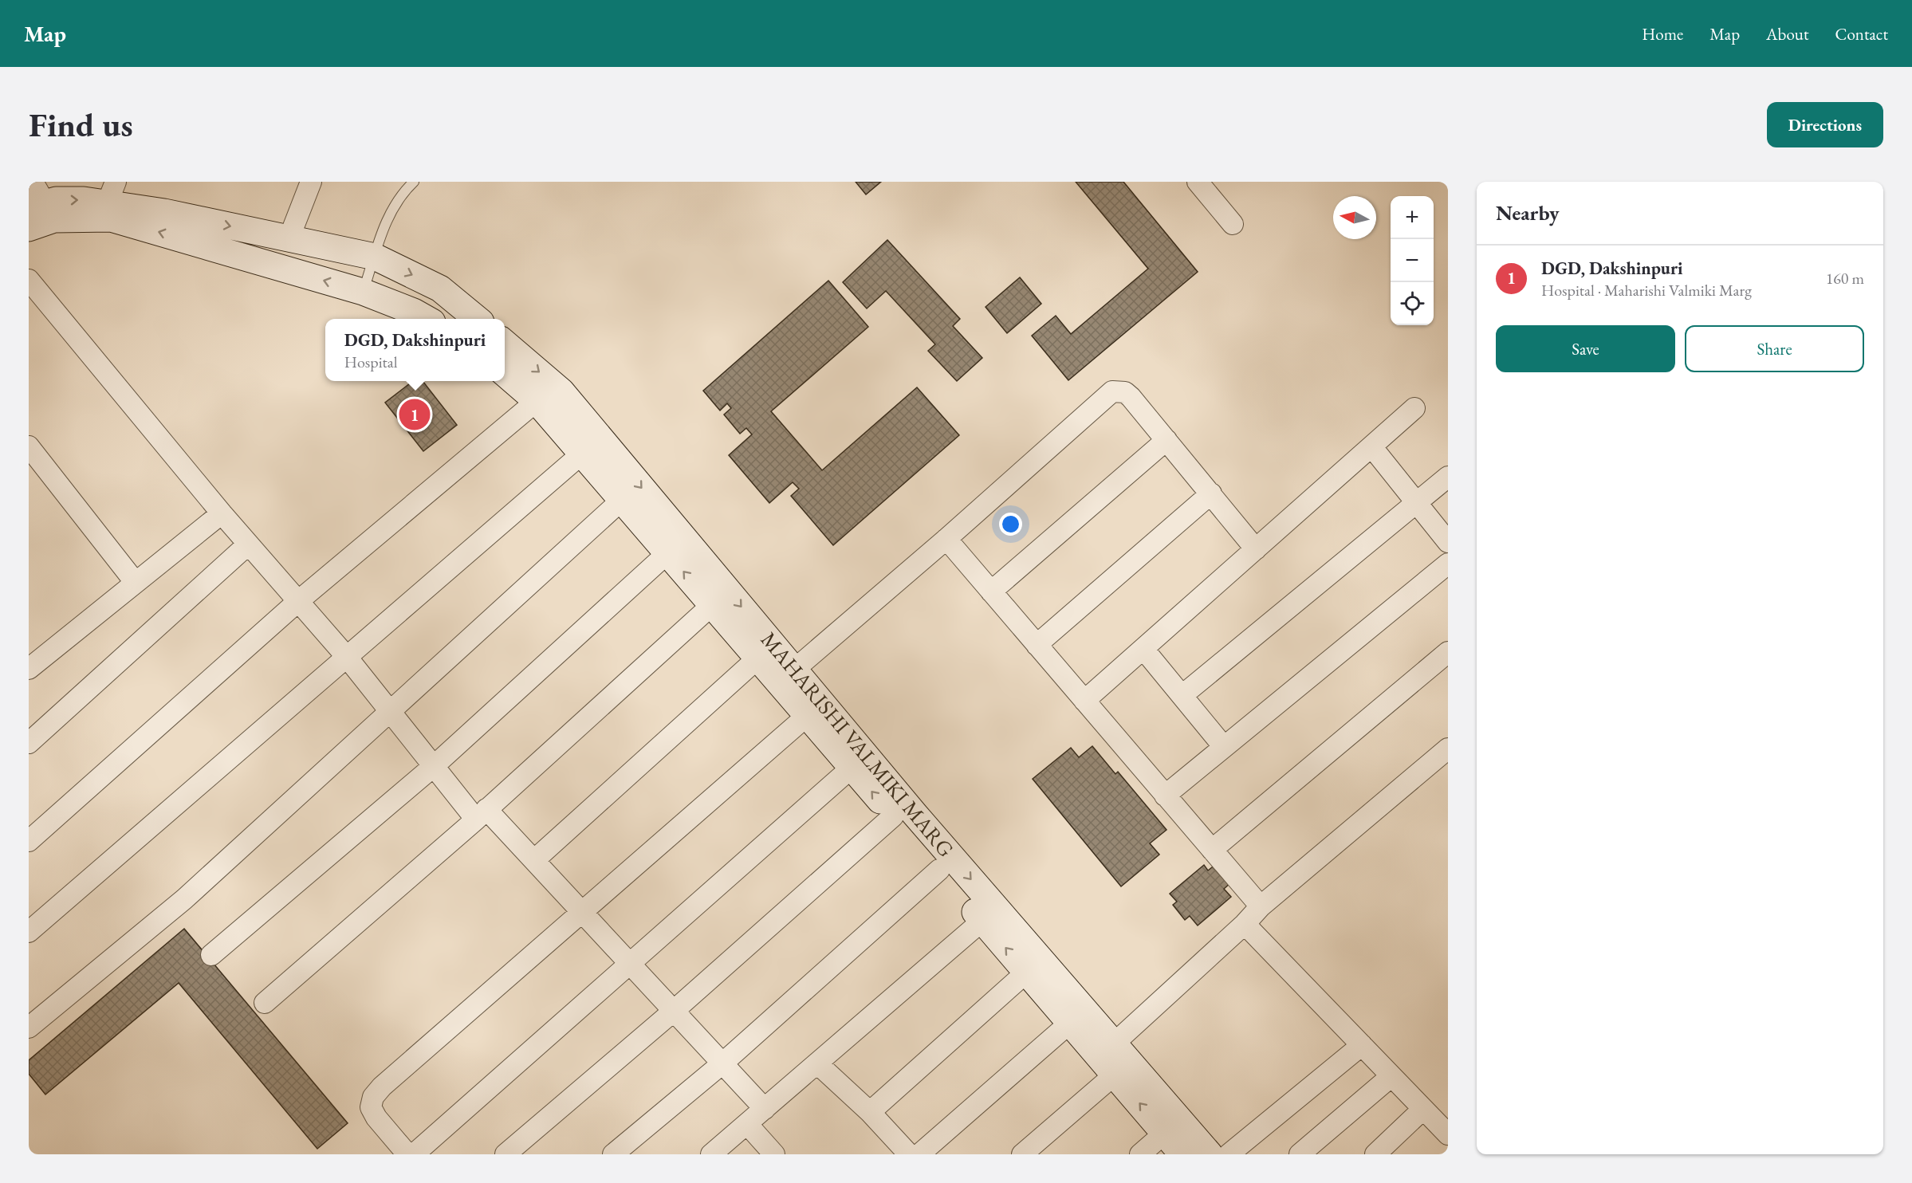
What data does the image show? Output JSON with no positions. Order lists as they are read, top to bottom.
{
  "streets": {
    "street": ["MAHARISHI VALMIKI MARG"]
  },
  "north": "left",
  "page": {
    "header": "Map",
    "nav": [
      "Home",
      "Map",
      "About",
      "Contact"
    ],
    "buttons": [
      "Directions",
      ["Save", "Share"]
    ],
    "title": "Find us",
    "heading": "Nearby",
    "map_buttons": ["+", "−"],
    "list": [
      {
        "mark": "1",
        "name": "DGD, Dakshinpuri",
        "note": "Hospital · Maharishi Valmiki Marg",
        "value": "160 m"
      }
    ],
    "popup": ["DGD, Dakshinpuri", "Hospital"],
    "pins": "1"
  }
}
